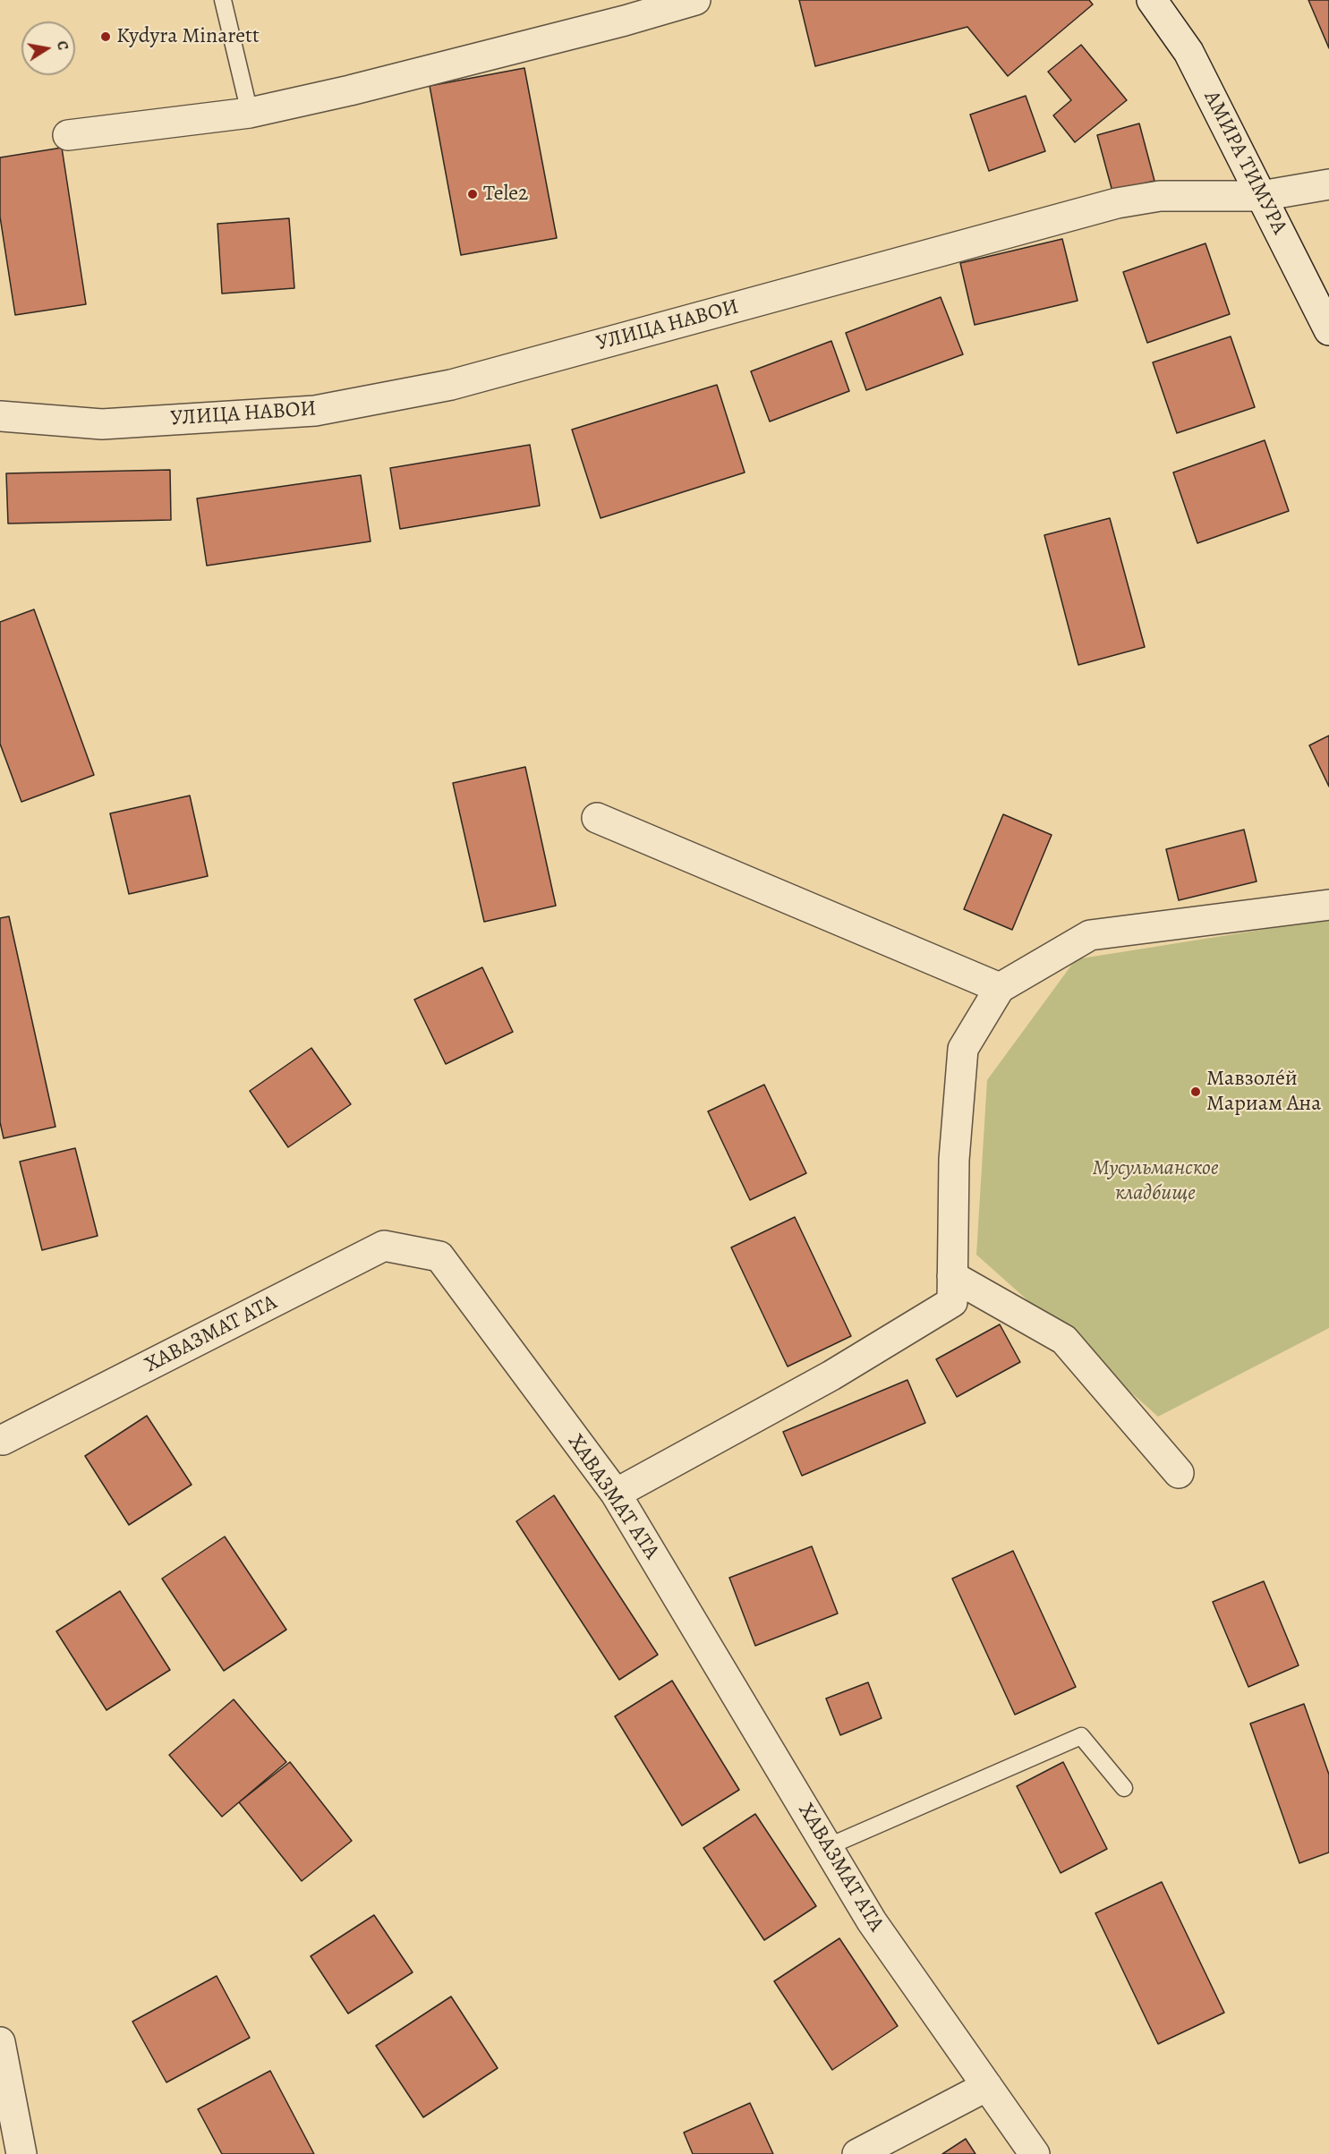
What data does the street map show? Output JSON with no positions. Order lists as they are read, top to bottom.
{
  "streets": {
    "street": ["АМИРА ТИМУРА", "УЛИЦА НАВОИ", "ХАВАЗМАТ АТА"]
  },
  "crossings": [
    ["АМИРА ТИМУРА", "УЛИЦА НАВОИ"]
  ],
  "parks": ["Мусульманское кладбище"],
  "places": ["Kydyra Minarett", "Tele2", "Мавзоле́й Мариам Ана"],
  "north": "right"
}
